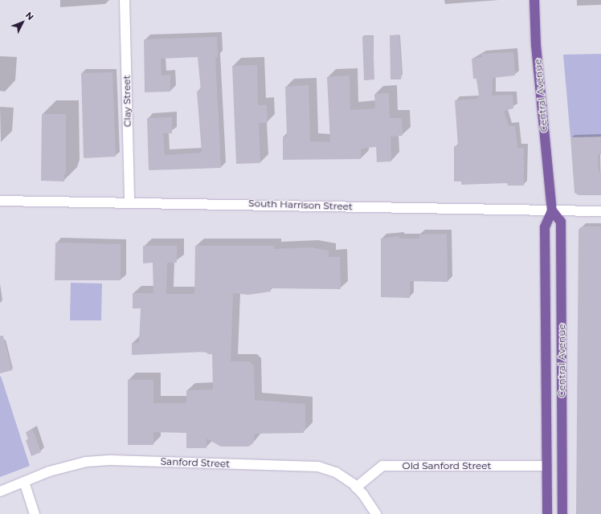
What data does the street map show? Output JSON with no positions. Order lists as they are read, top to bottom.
{
  "streets": {
    "main road": [
      "Central Avenue",
      "Clay Street",
      "South Harrison Street",
      "Sanford Street",
      "Old Sanford Street"
    ]
  },
  "crossings": [
    ["Central Avenue", "South Harrison Street"],
    ["Central Avenue", "Old Sanford Street"],
    ["Clay Street", "South Harrison Street"],
    ["Sanford Street", "Old Sanford Street"]
  ],
  "north": "top right"
}
